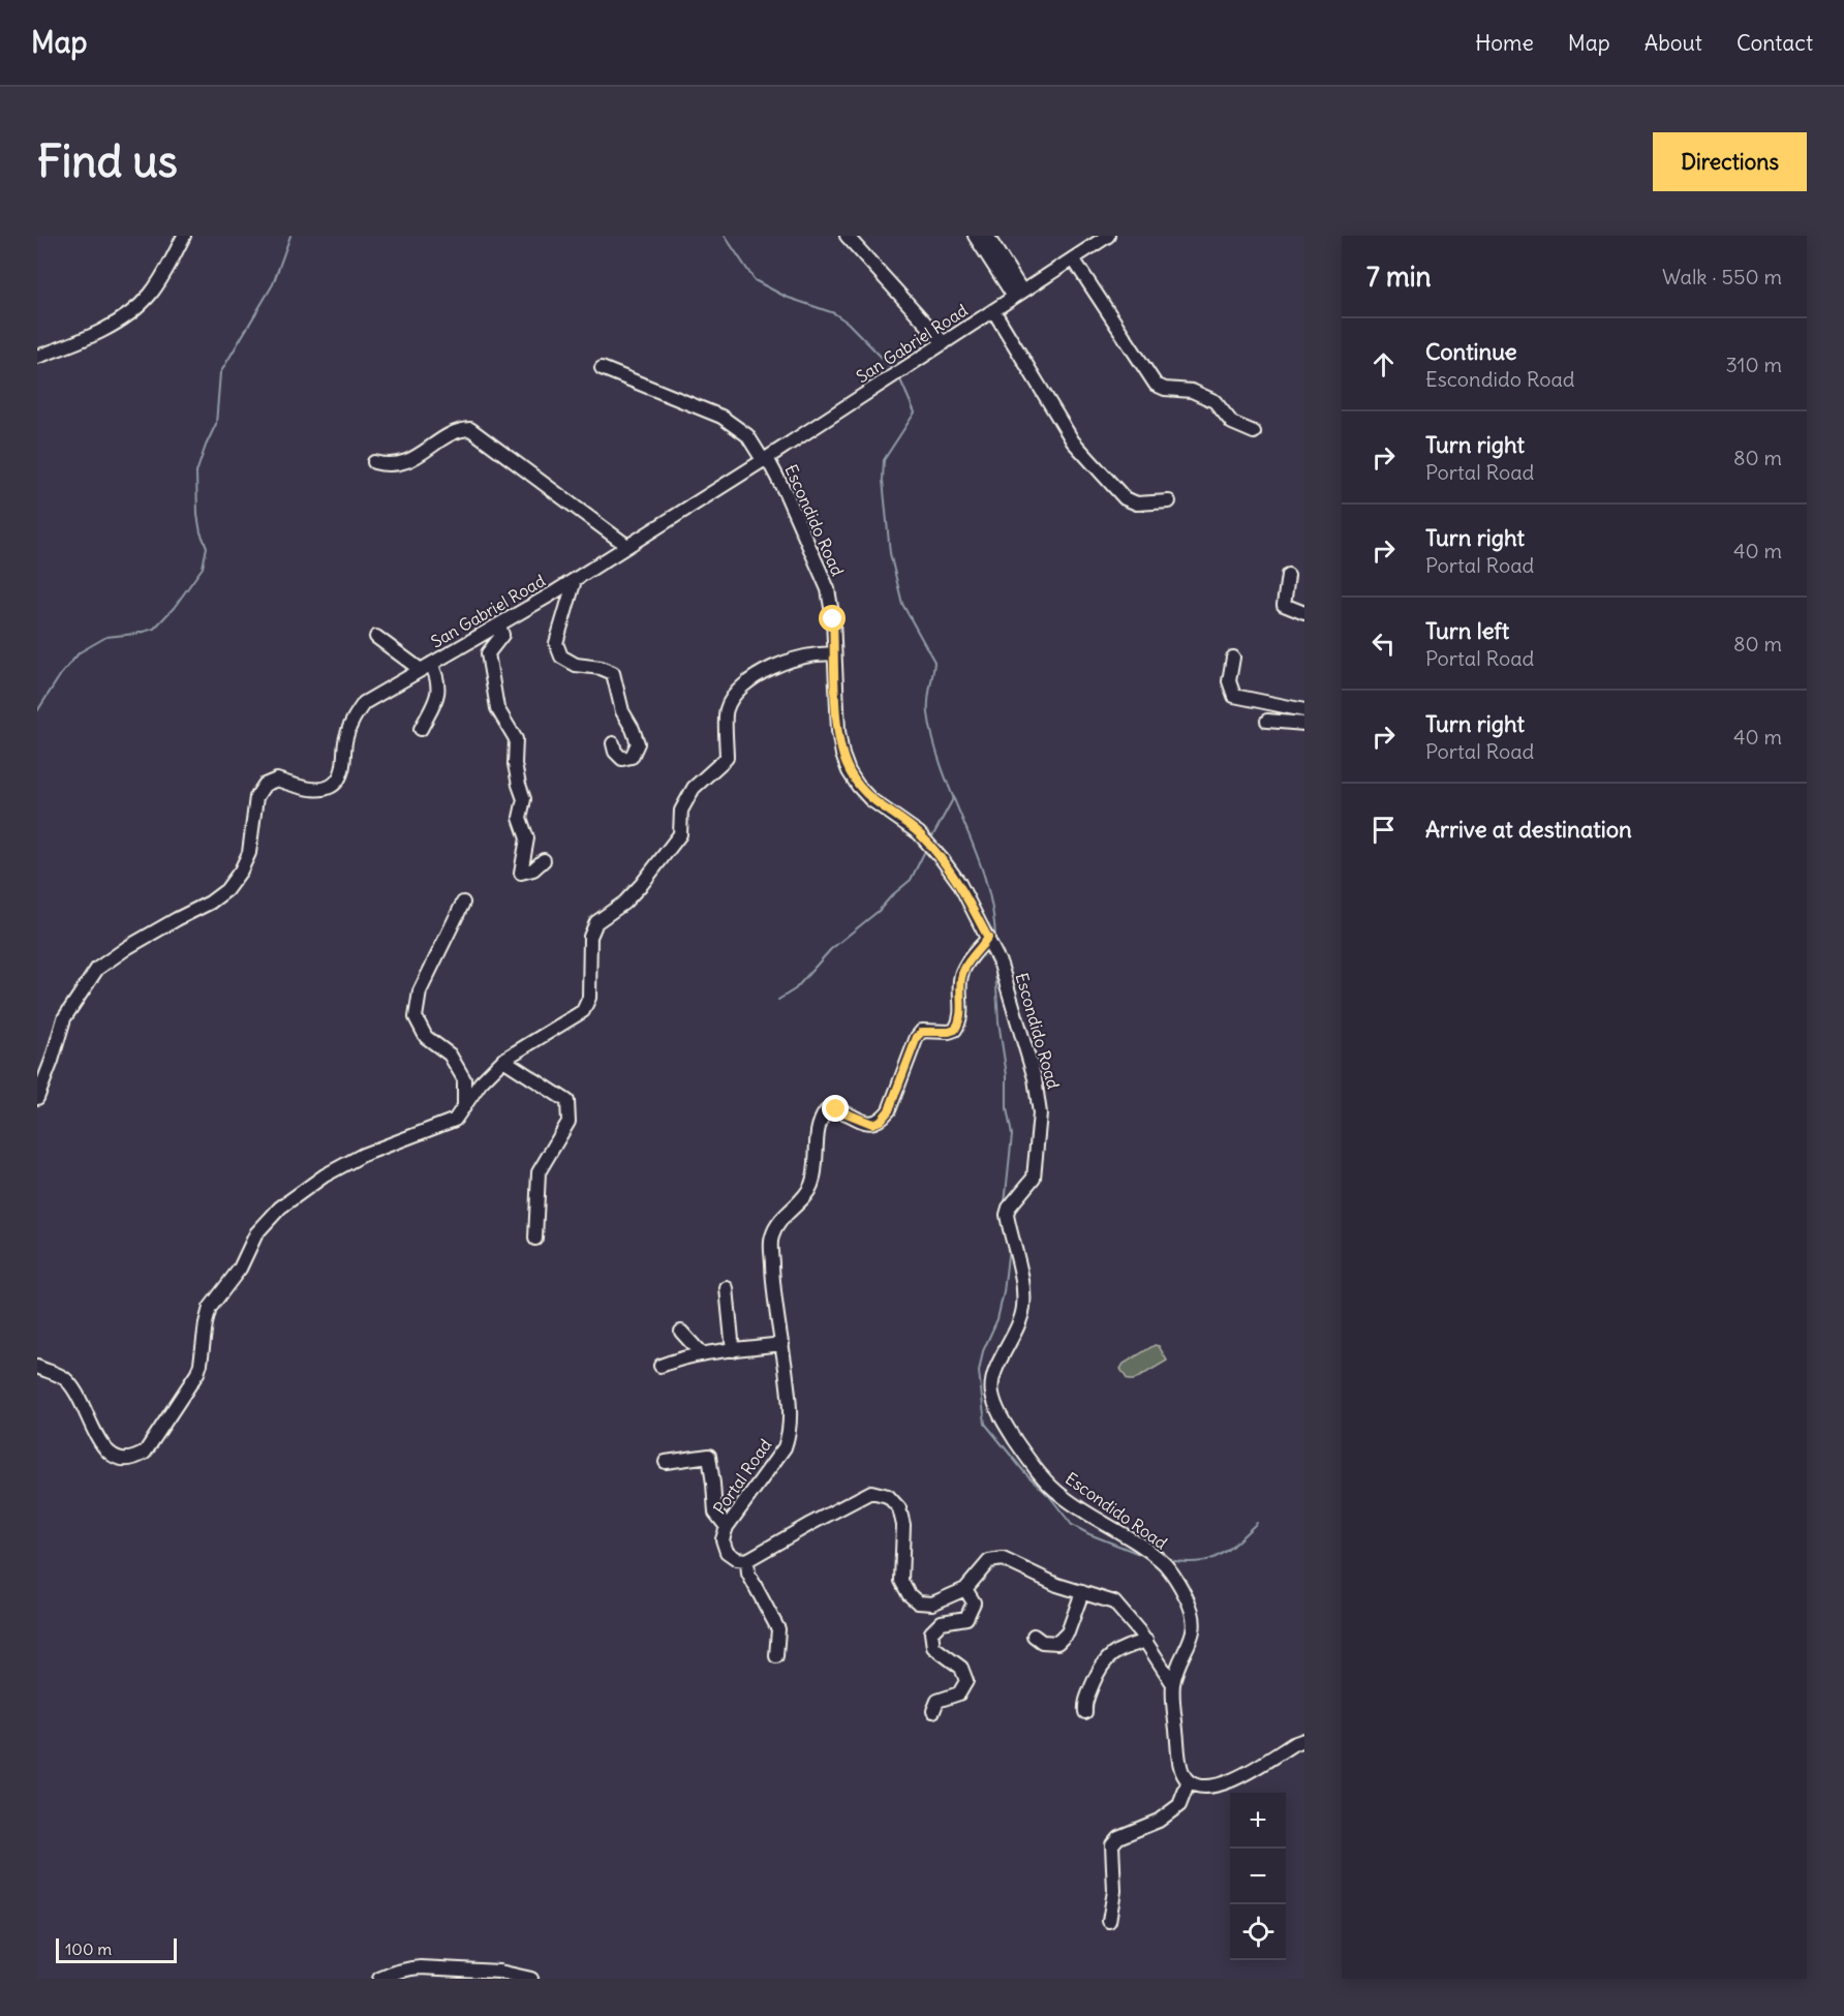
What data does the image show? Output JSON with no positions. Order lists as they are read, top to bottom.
{
  "streets": {
    "street": ["San Gabriel Road", "Escondido Road", "Portal Road"]
  },
  "crossings": [
    ["San Gabriel Road", "Escondido Road"],
    ["Escondido Road", "Portal Road"]
  ],
  "scale_bar": "100 m",
  "page": {
    "header": "Map",
    "nav": [
      "Home",
      "Map",
      "About",
      "Contact"
    ],
    "buttons": "Directions",
    "title": "Find us",
    "heading": ["7 min", "Walk · 550 m"],
    "list": [
      ["Continue", "Escondido Road", "310 m"],
      ["Turn right", "Portal Road", "80 m"],
      ["Turn right", "Portal Road", "40 m"],
      ["Turn left", "Portal Road", "80 m"],
      ["Turn right", "Portal Road", "40 m"],
      "Arrive at destination"
    ],
    "map_buttons": ["+", "−"],
    "scale": "100 m"
  }
}
